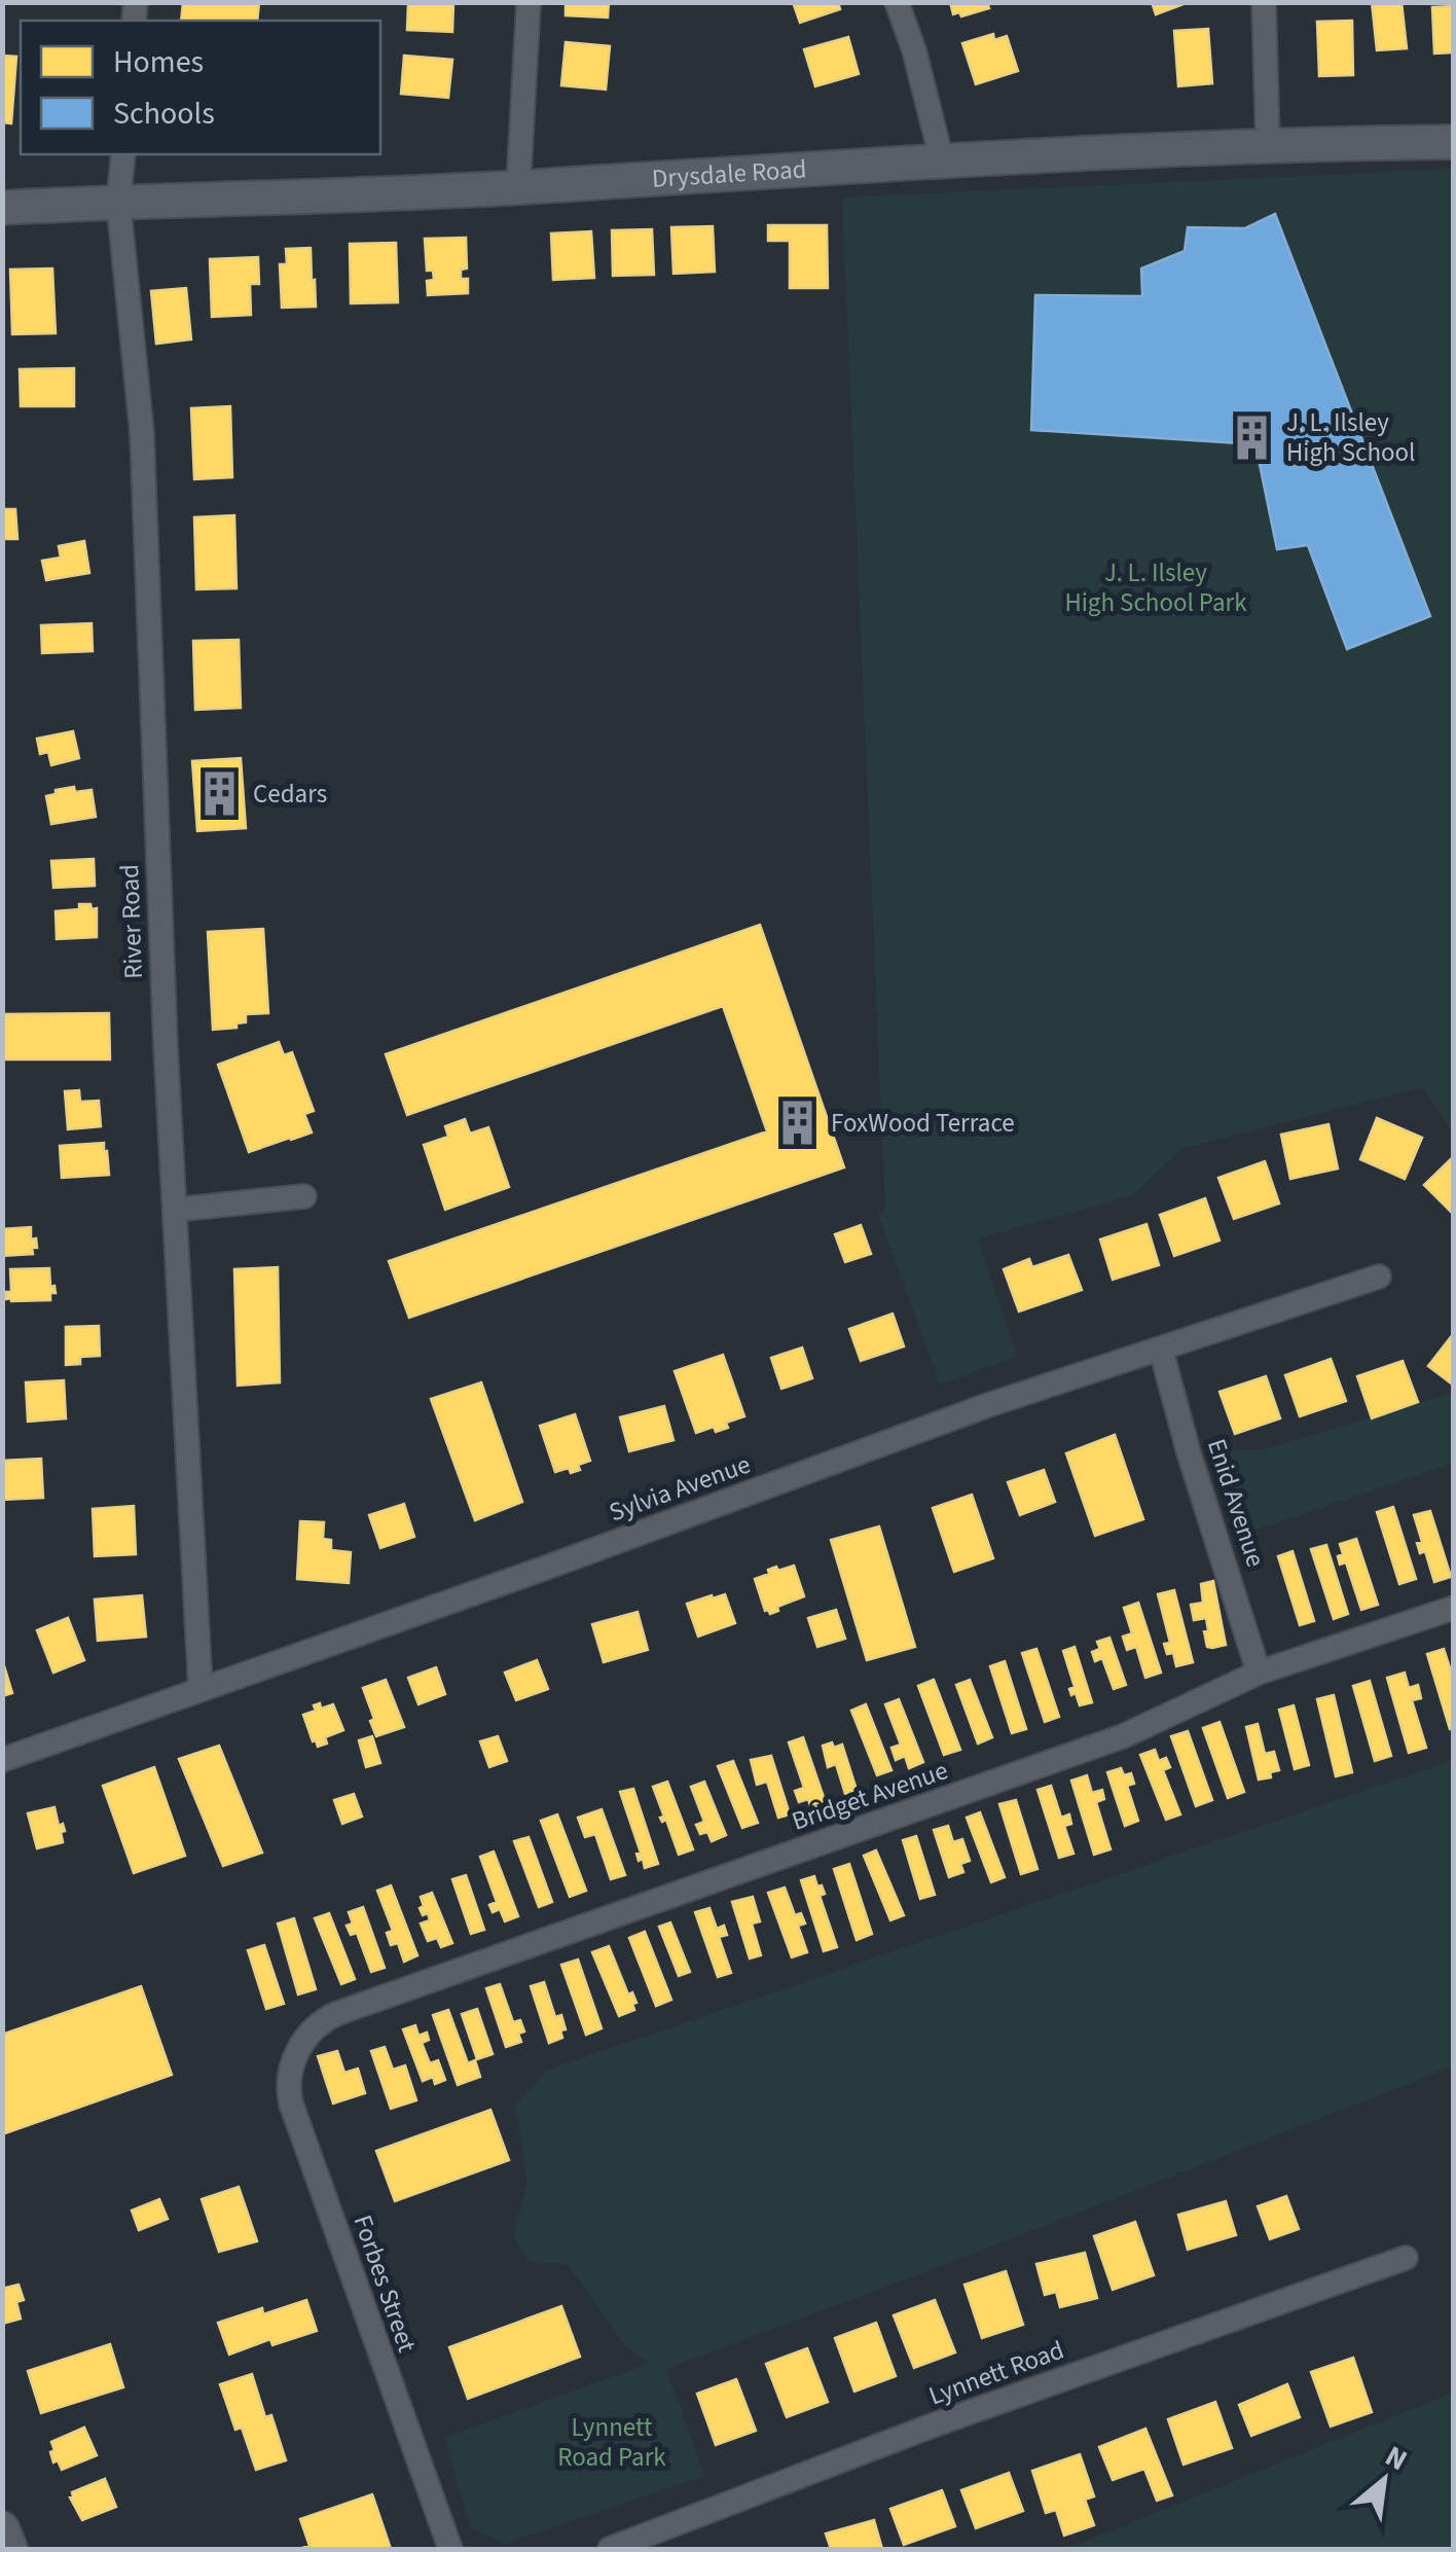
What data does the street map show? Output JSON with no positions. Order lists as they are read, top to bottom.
{
  "streets": {
    "street": [
      "Drysdale Road",
      "River Road",
      "Sylvia Avenue",
      "Enid Avenue",
      "Bridget Avenue",
      "Forbes Street",
      "Lynnett Road"
    ]
  },
  "crossings": [
    ["Drysdale Road", "River Road"],
    ["River Road", "Sylvia Avenue"],
    ["Sylvia Avenue", "Enid Avenue"],
    ["Enid Avenue", "Bridget Avenue"],
    ["Bridget Avenue", "Forbes Street"]
  ],
  "parks": ["J. L. Ilsley High School Park", "Lynnett Road Park"],
  "places": {
    "building": ["J. L. Ilsley High School", "Cedars", "FoxWood Terrace"]
  },
  "legend": ["Homes", "Schools"],
  "north": "top right"
}
